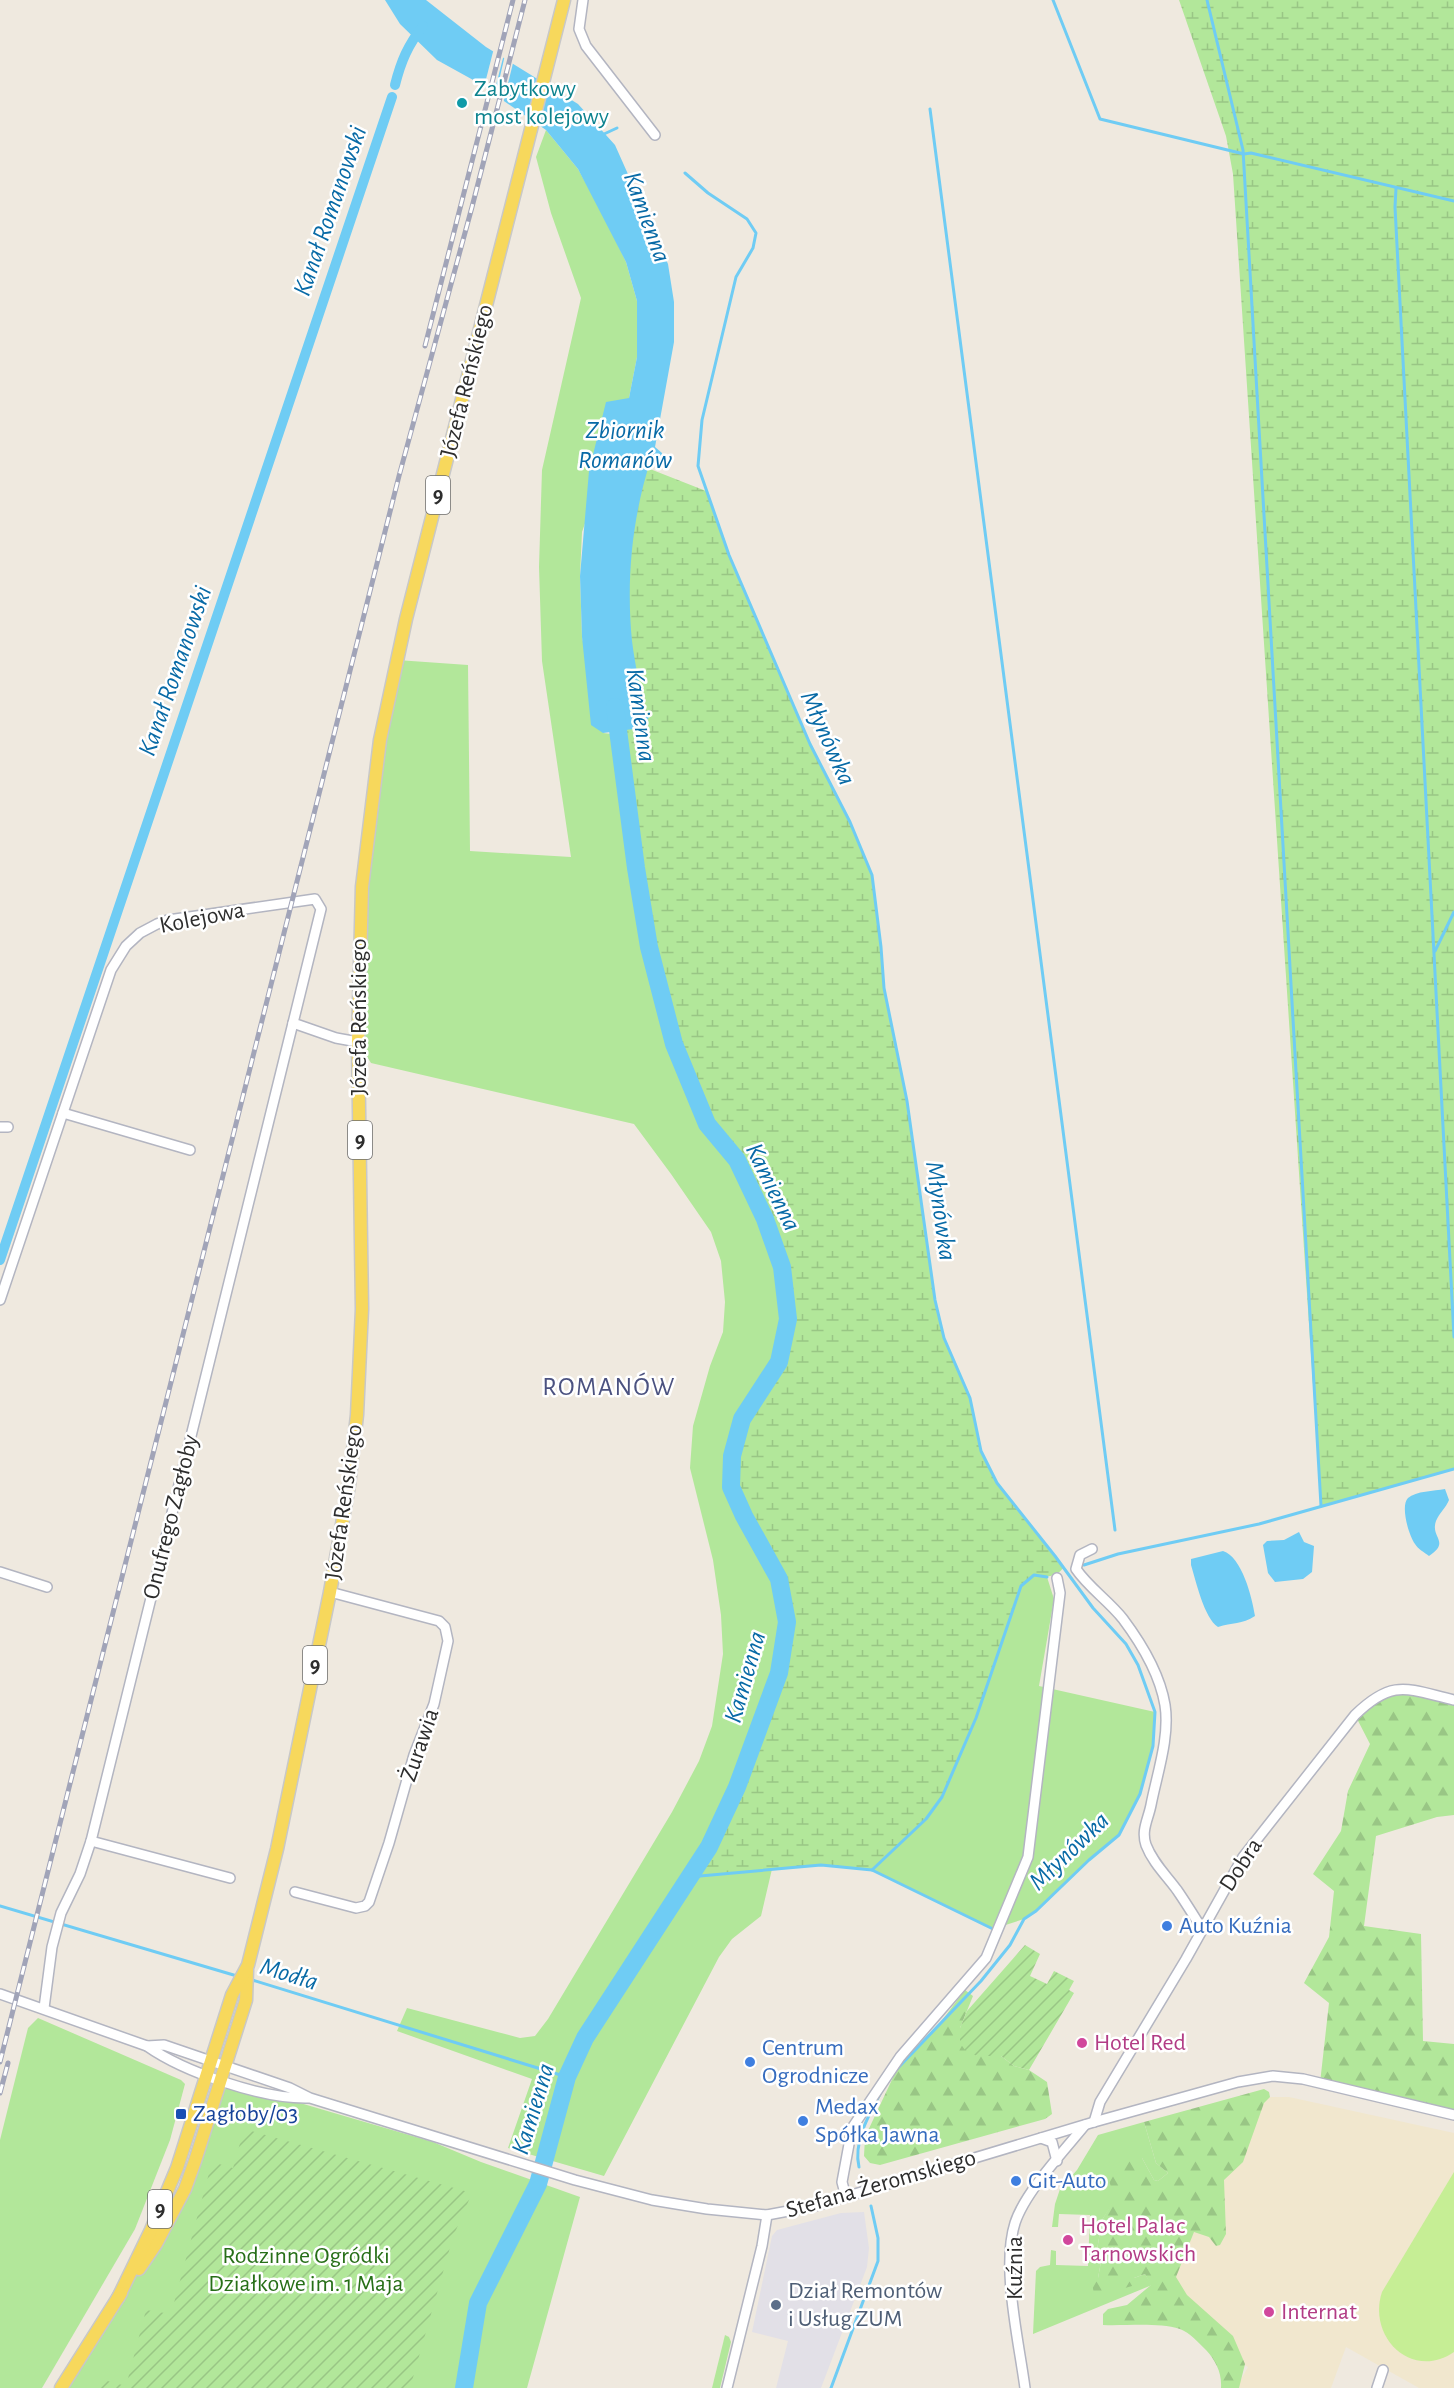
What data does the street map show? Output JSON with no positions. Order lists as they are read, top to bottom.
{
  "streets": {
    "main road": ["Józefa Reńskiego", "9"],
    "street": [
      "Kolejowa",
      "Onufrego Zagłoby",
      "Żurawia",
      "Dobra",
      "Stefana Żeromskiego",
      "Kuźnia"
    ]
  },
  "crossings": [
    ["Józefa Reńskiego", "9"],
    ["Józefa Reńskiego", "Żurawia"],
    ["Józefa Reńskiego", "Stefana Żeromskiego"],
    ["9", "Stefana Żeromskiego"],
    ["Kolejowa", "Onufrego Zagłoby"],
    ["Onufrego Zagłoby", "Stefana Żeromskiego"],
    ["Dobra", "Stefana Żeromskiego"],
    ["Dobra", "Kuźnia"],
    ["Stefana Żeromskiego", "Kuźnia"]
  ],
  "districts": ["ROMANÓW"],
  "water": [
    "Kanał Romanowski",
    "Kamienna",
    "Zbiornik Romanów",
    "Młynówka",
    "Modła"
  ],
  "parks": ["Rodzinne Ogródki Działkowe im. 1 Maja"],
  "places": {
    "other": [
      "Zabytkowy most kolejowy",
      "Auto Kuźnia",
      "Hotel Red",
      "Centrum Ogrodnicze",
      "Medax Spółka Jawna",
      "Git-Auto",
      "Hotel Palac Tarnowskich",
      "Dział Remontów i Usług ZUM",
      "Internat"
    ],
    "transit": ["Zagłoby/03"]
  }
}
